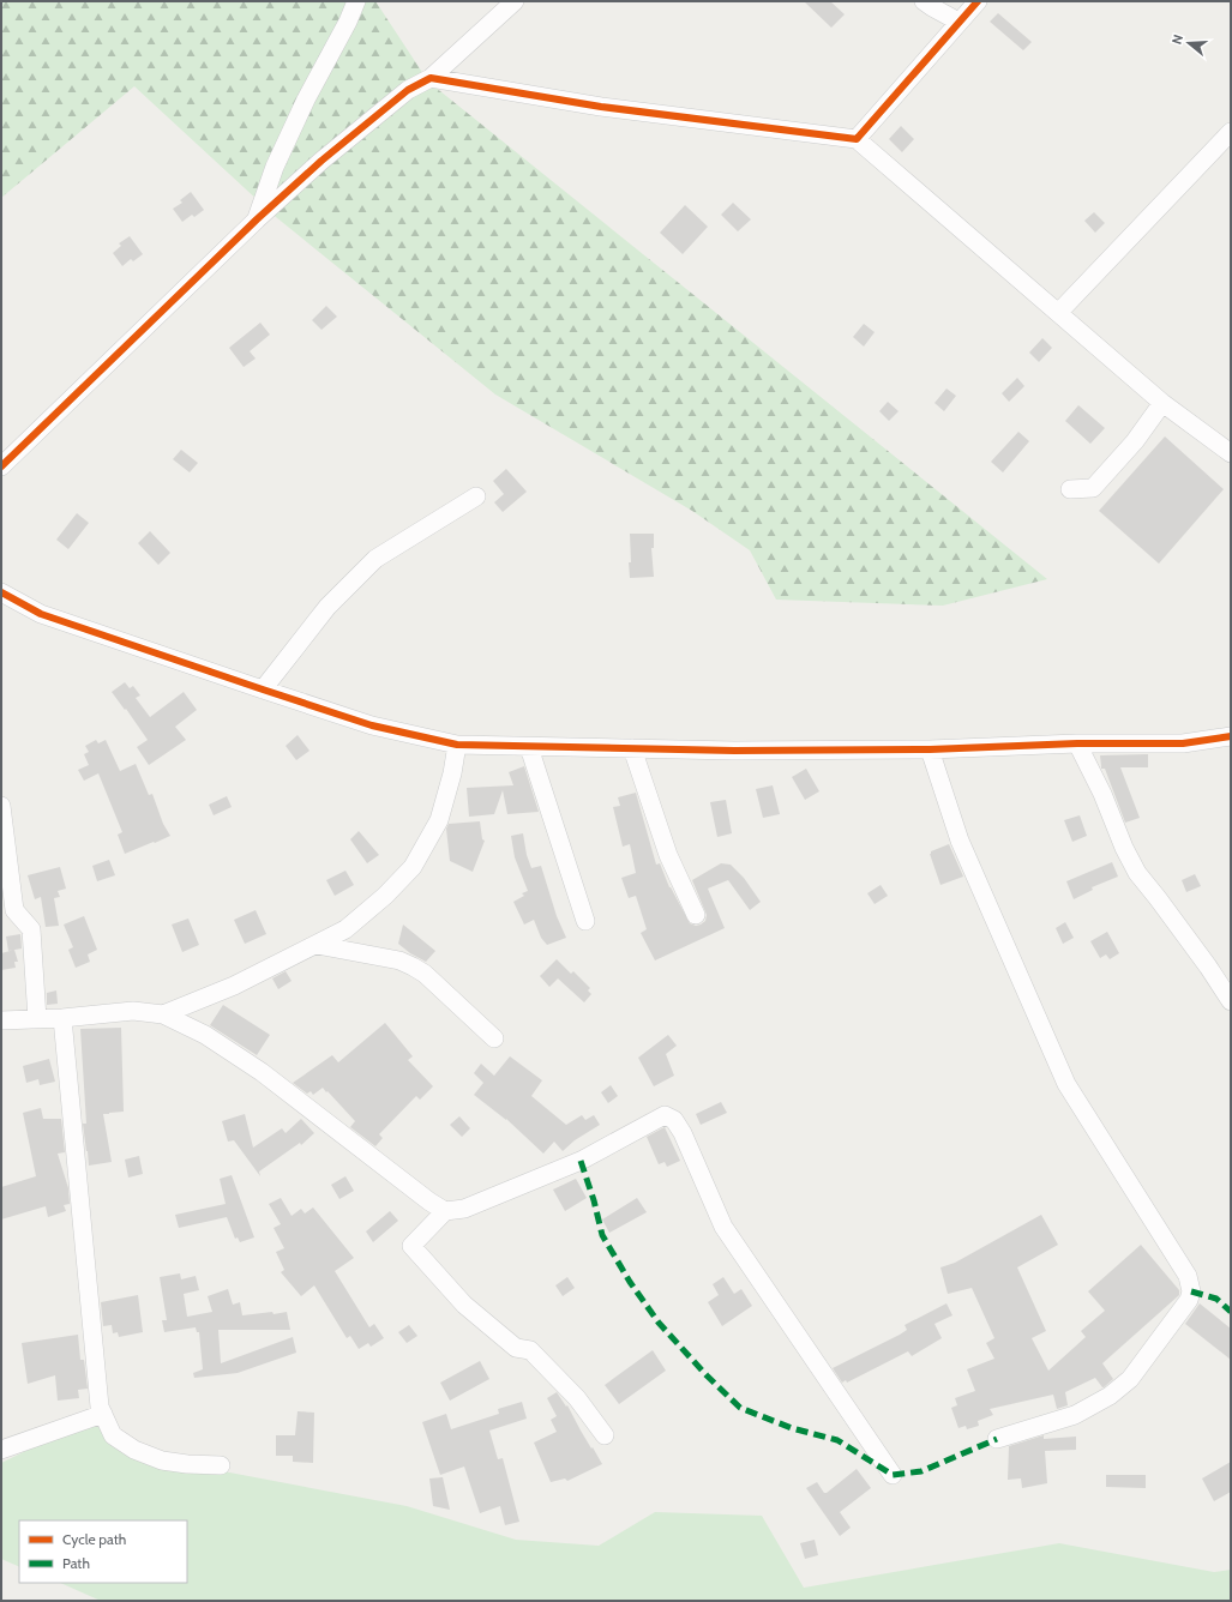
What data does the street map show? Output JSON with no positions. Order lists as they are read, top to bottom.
{
  "legend": ["Cycle path", "Path"],
  "north": "left"
}
